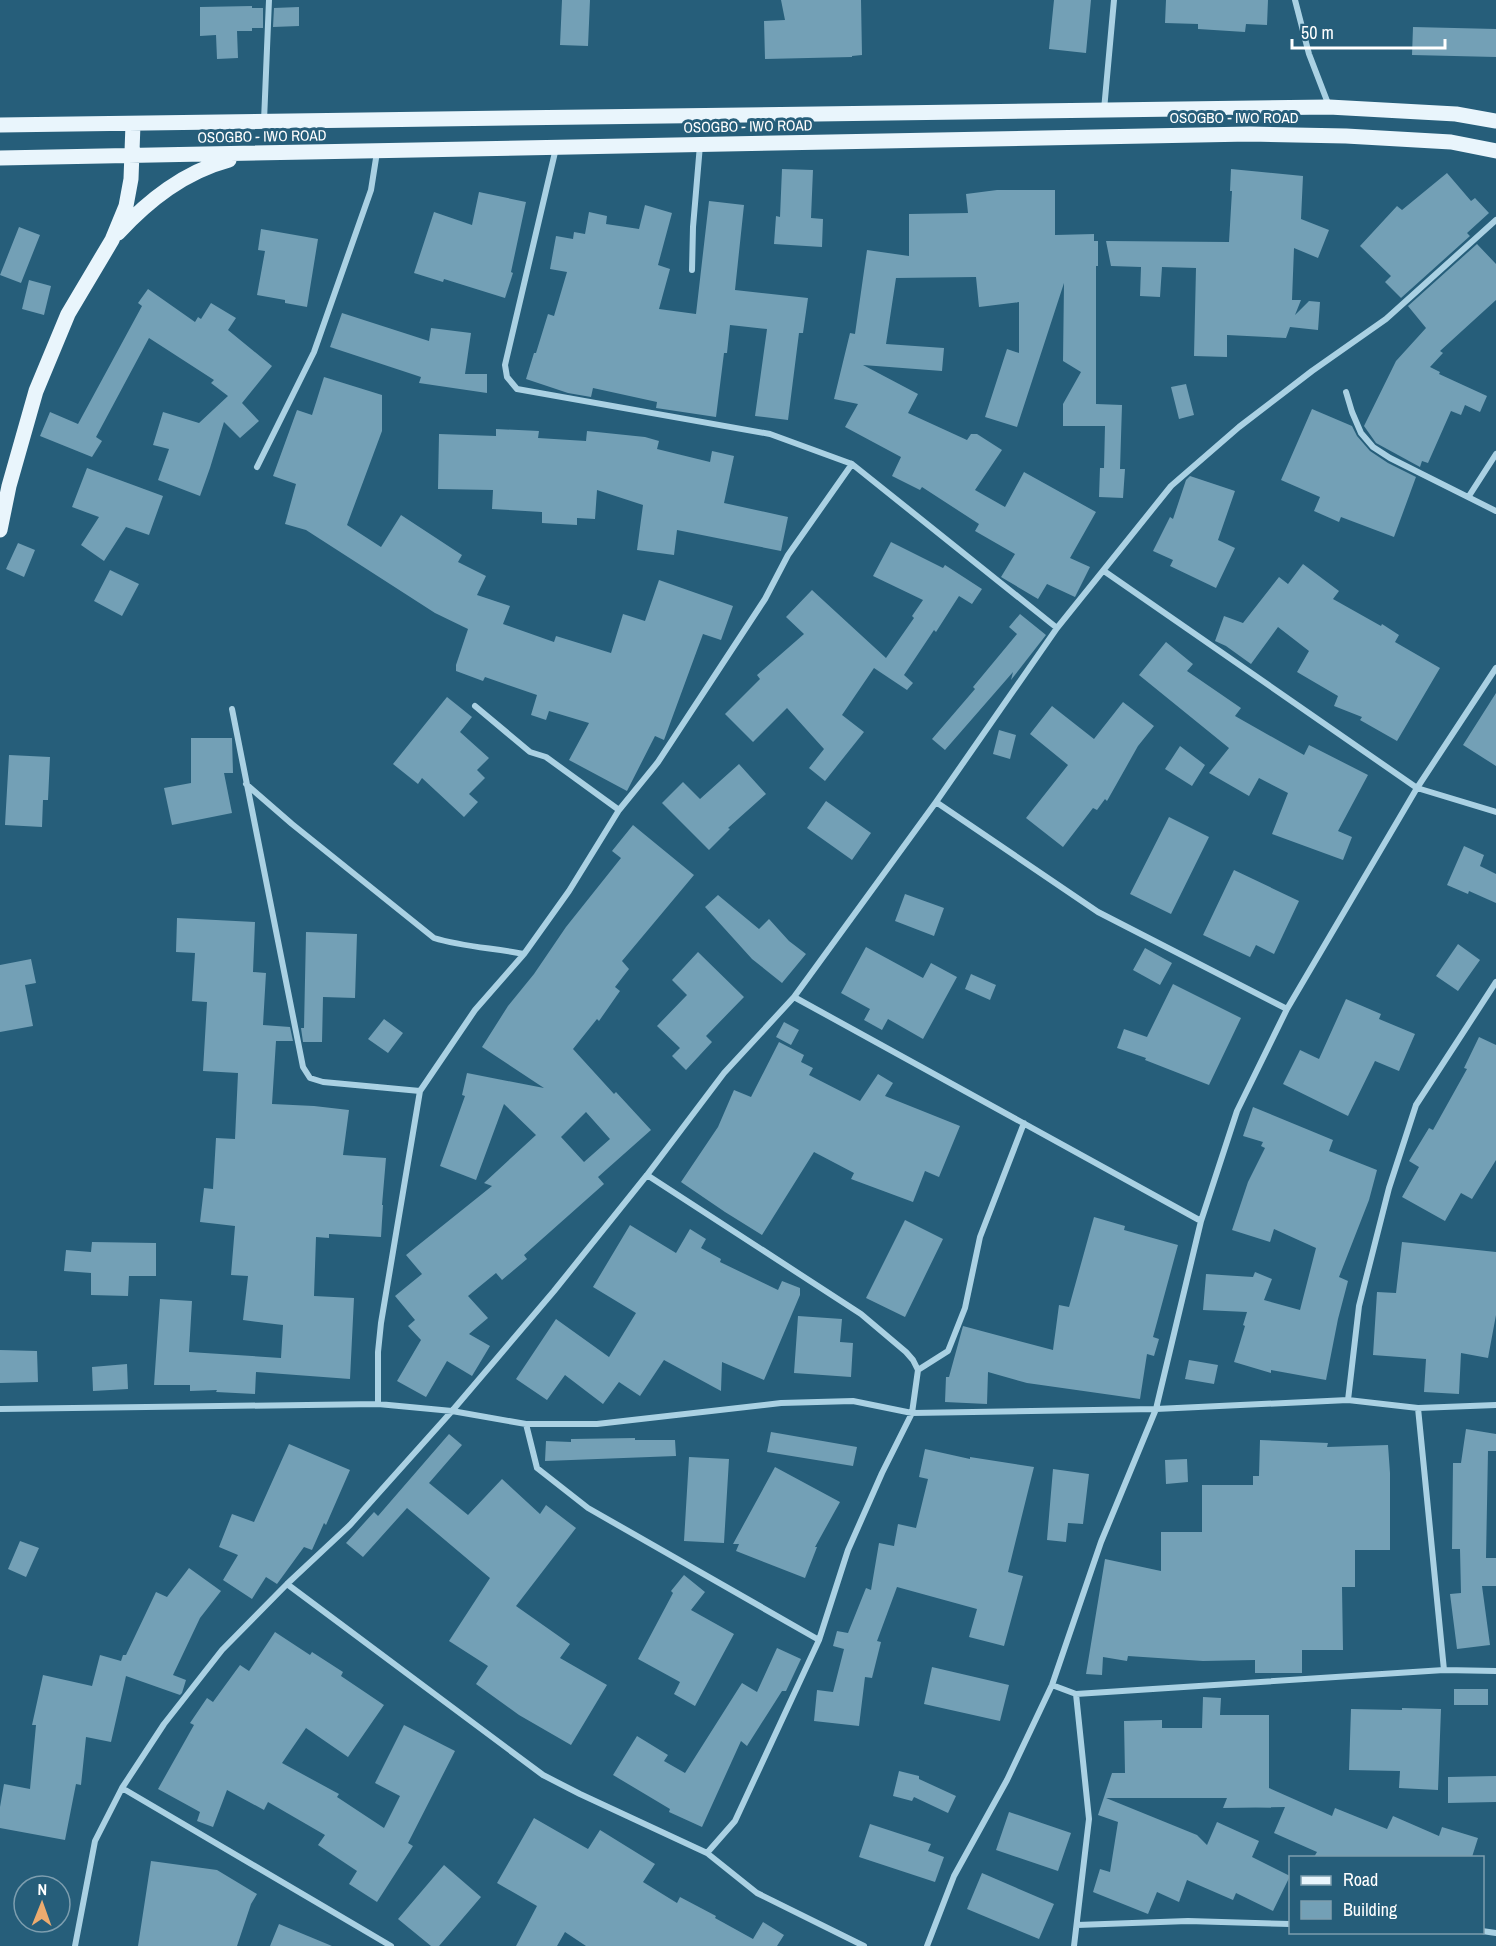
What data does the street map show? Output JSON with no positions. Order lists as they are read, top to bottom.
{
  "streets": {
    "main road": ["OSOGBO - IWO ROAD"]
  },
  "legend": ["Road", "Building"],
  "scale_bar": "50 m",
  "north": "top"
}
